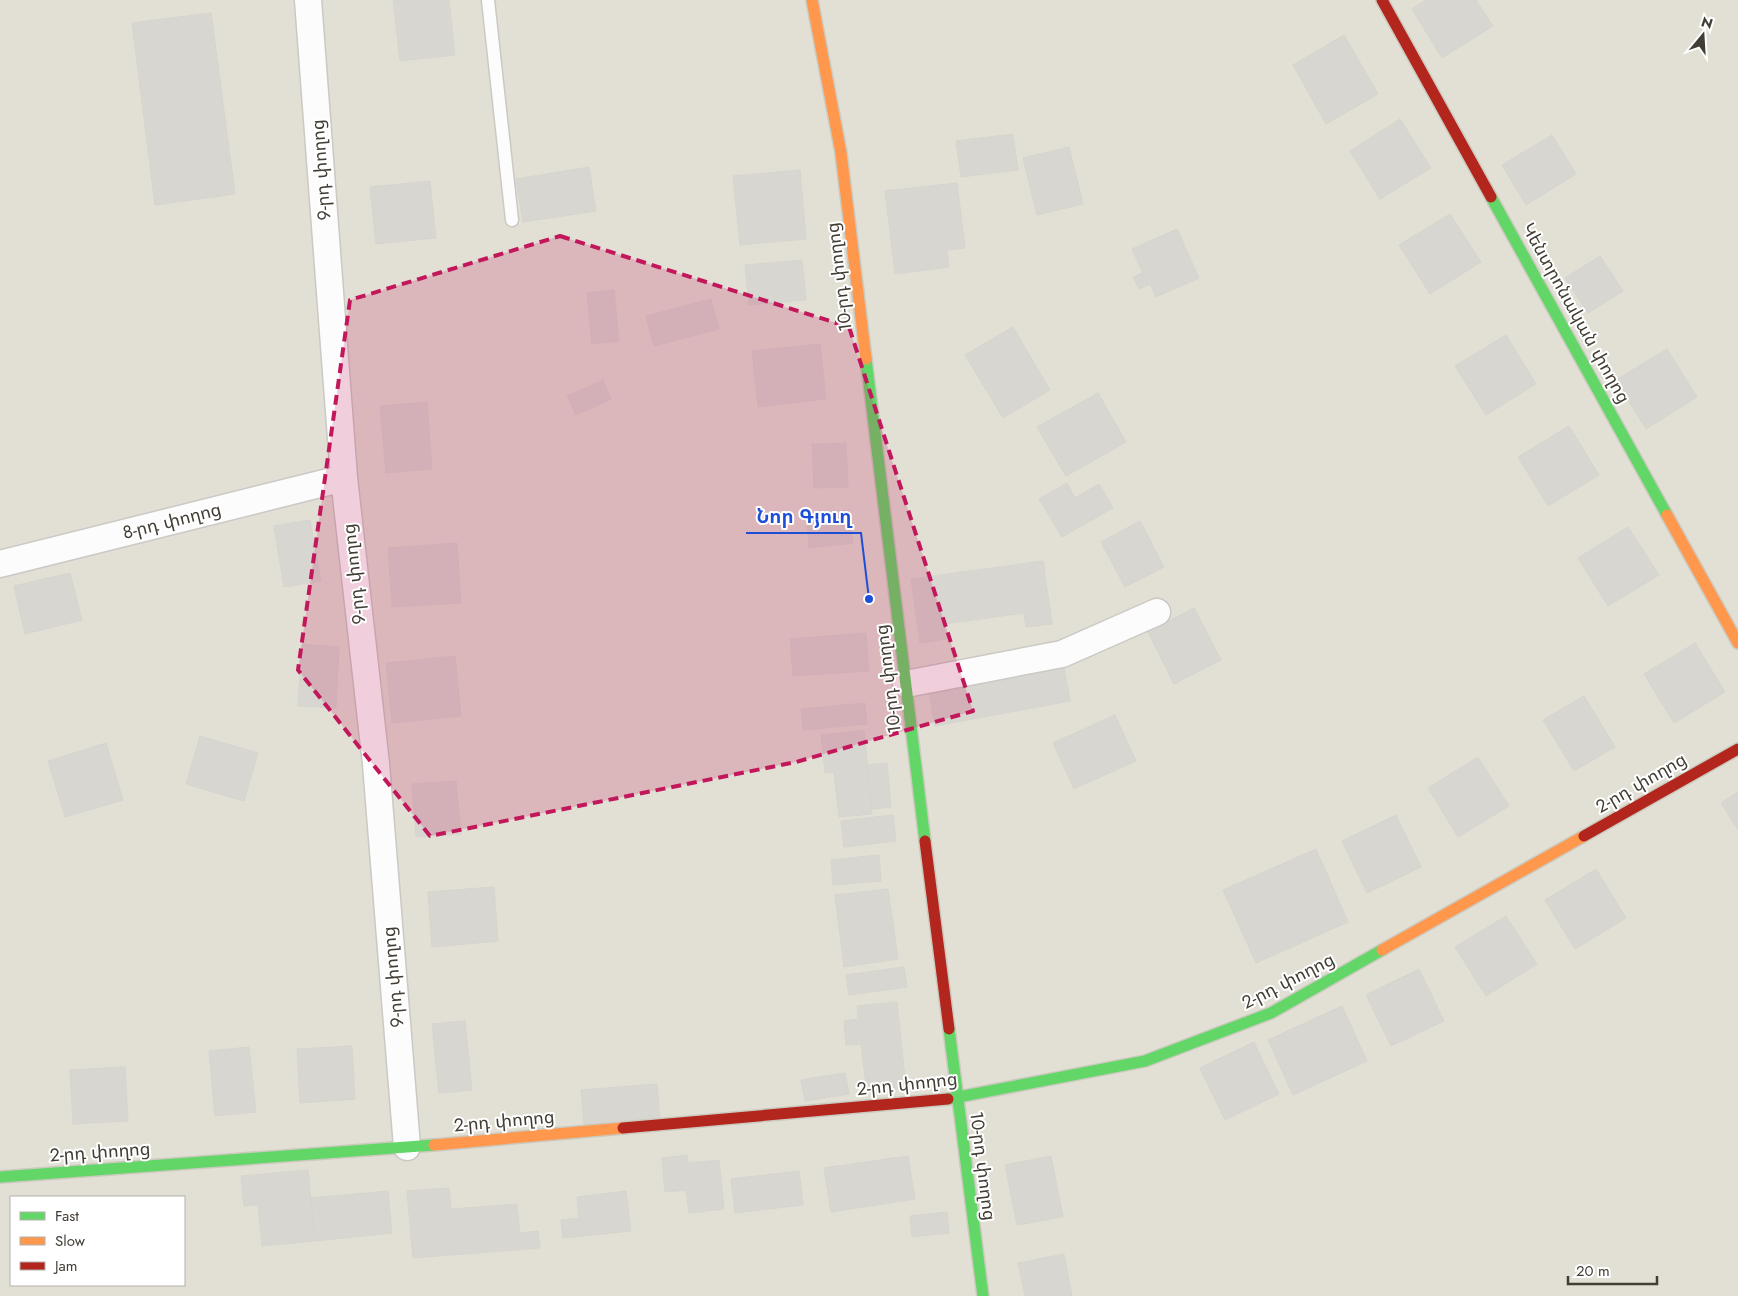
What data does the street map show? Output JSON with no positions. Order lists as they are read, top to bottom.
{
  "streets": {
    "street": [
      "9-րդ փողոց",
      "10-րդ փողոց",
      "Կենտրոնական փողոց",
      "8-րդ փողոց",
      "2-րդ փողոց"
    ]
  },
  "crossings": [
    ["9-րդ փողոց", "8-րդ փողոց"],
    ["9-րդ փողոց", "2-րդ փողոց"],
    ["10-րդ փողոց", "2-րդ փողոց"]
  ],
  "places": ["Նոր Գյուղ"],
  "legend": ["Fast", "Slow", "Jam"],
  "scale_bar": "20 m",
  "north": "top"
}
